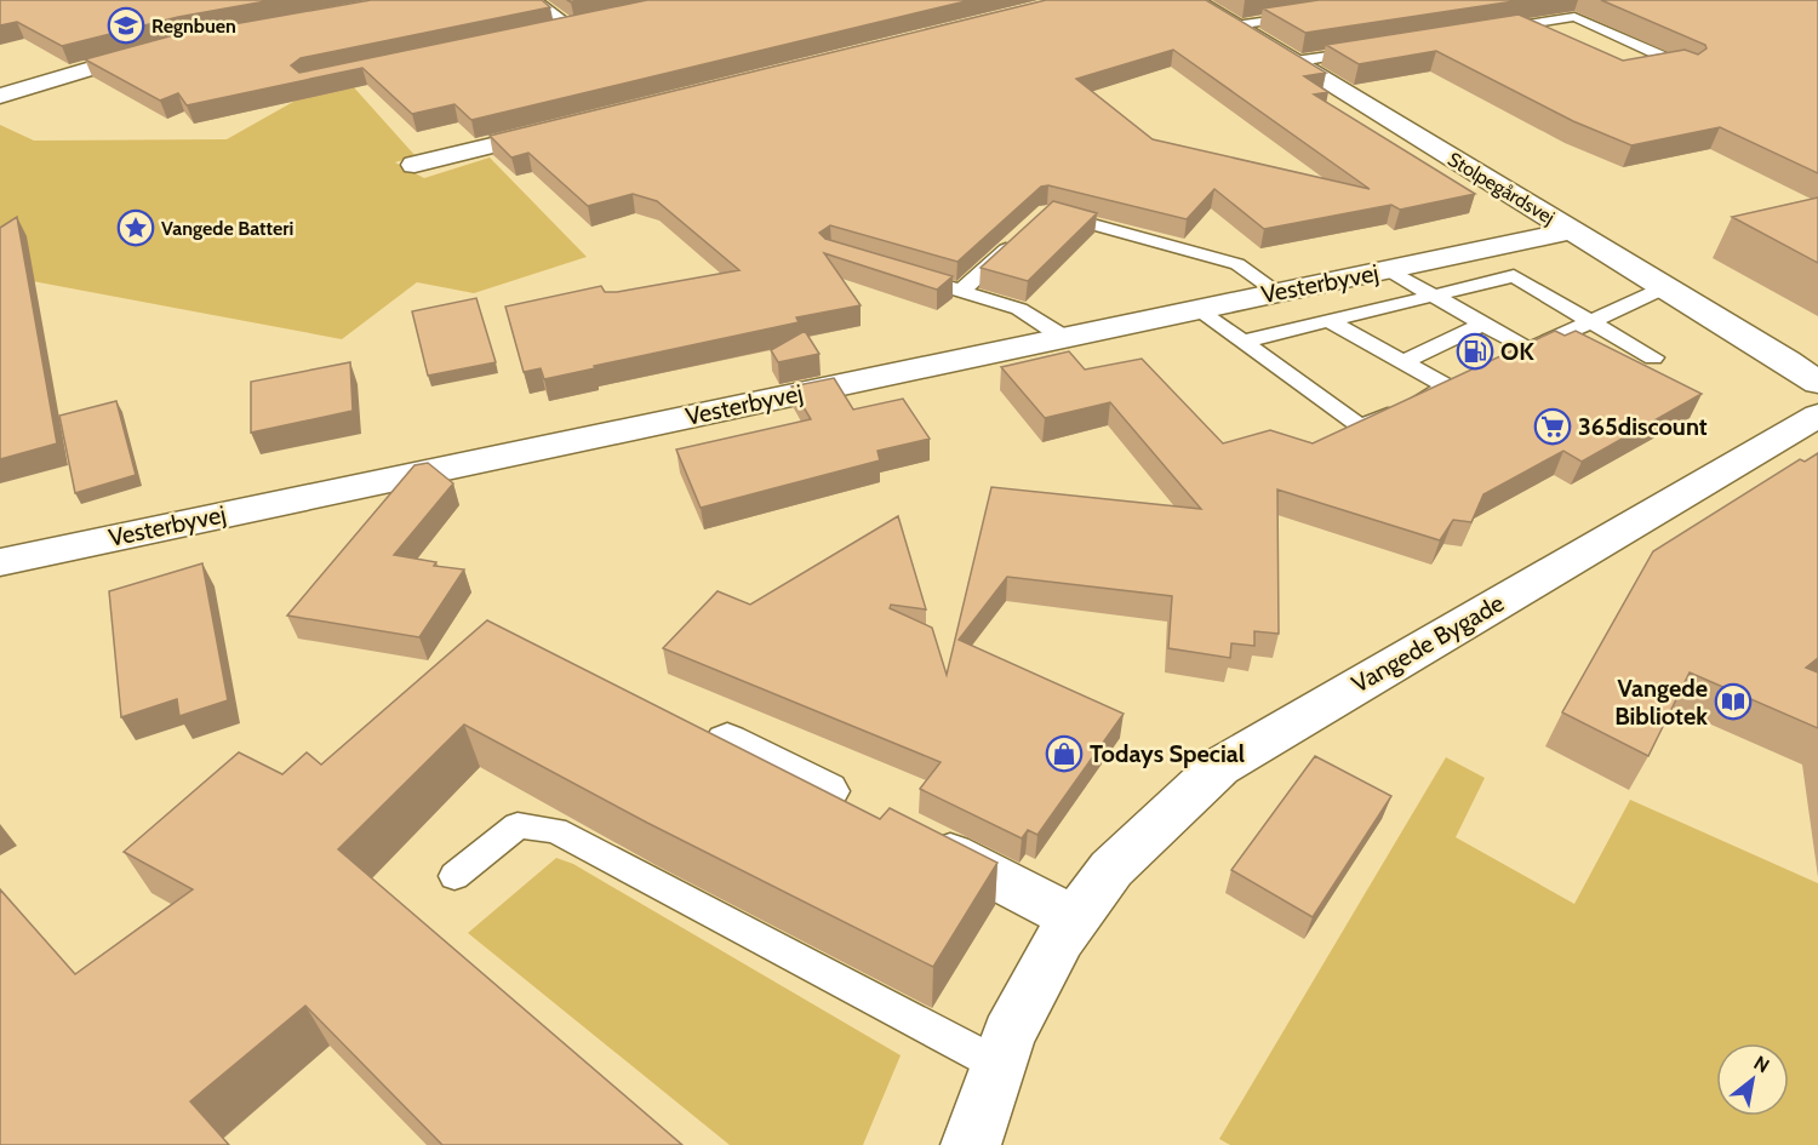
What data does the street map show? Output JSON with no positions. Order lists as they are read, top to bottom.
{
  "streets": {
    "street": ["Stolpegårdsvej", "Vesterbyvej", "Vangede Bygade"]
  },
  "crossings": [
    ["Stolpegårdsvej", "Vesterbyvej"],
    ["Stolpegårdsvej", "Vangede Bygade"]
  ],
  "places": {
    "school or university": ["Regnbuen"],
    "place": ["Vangede Batteri"],
    "fuel station": ["OK"],
    "supermarket": ["365discount"],
    "library": ["Vangede Bibliotek"],
    "shop": ["Todays Special"]
  },
  "north": "top right"
}
